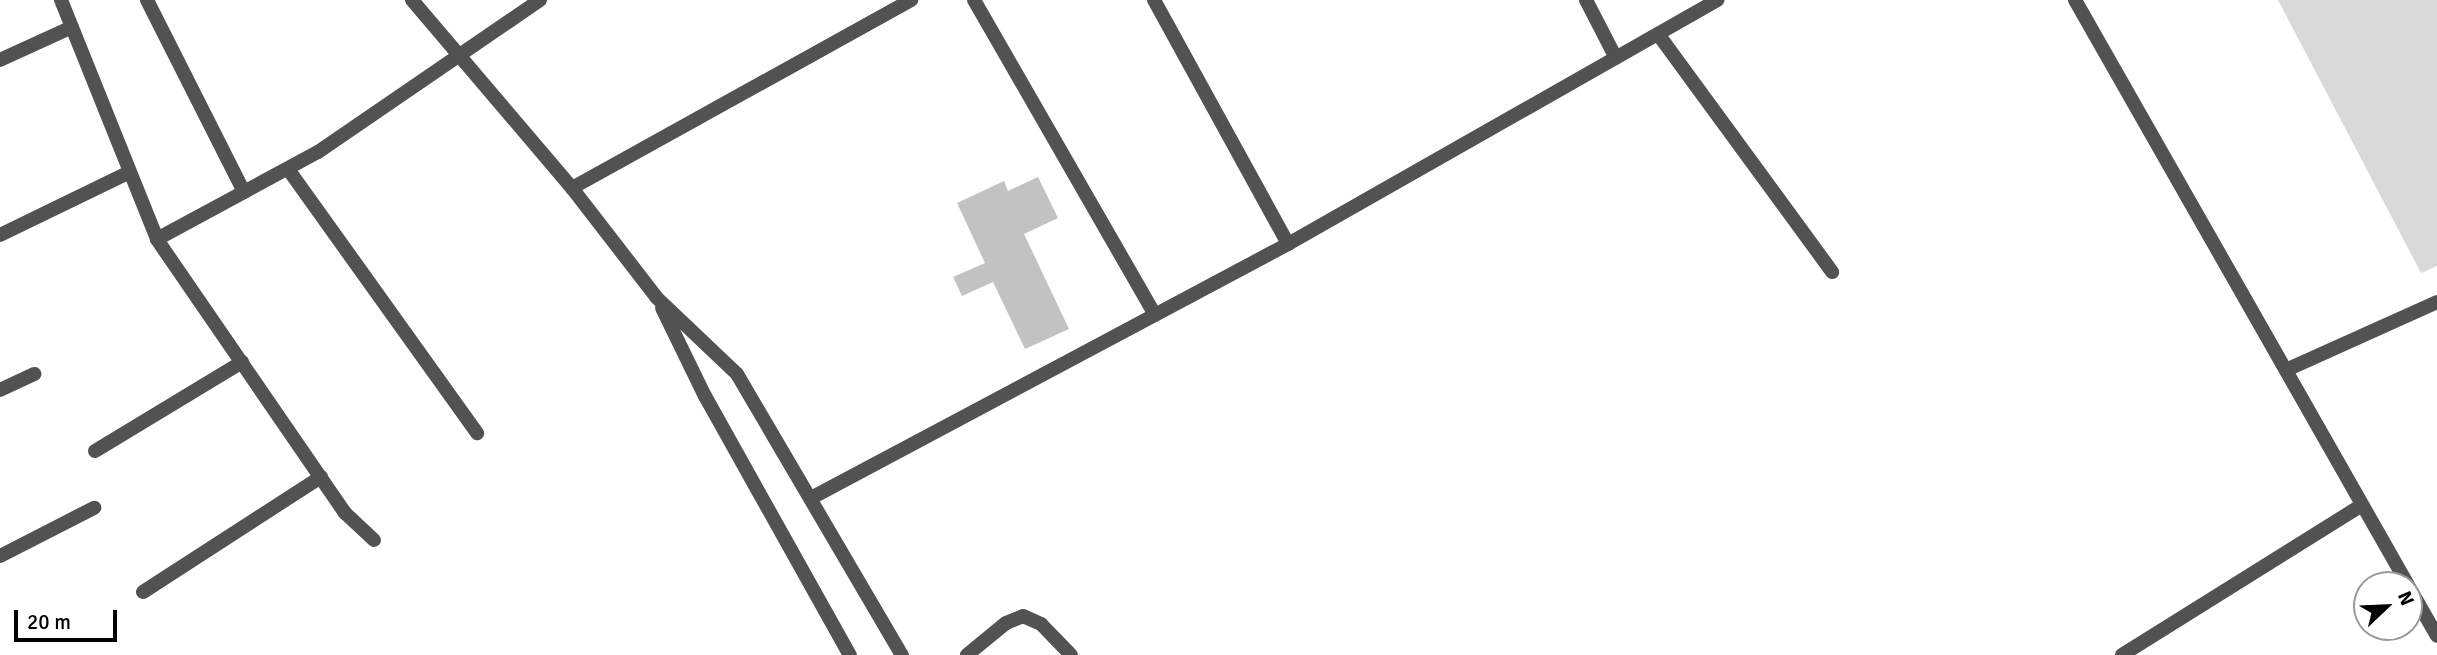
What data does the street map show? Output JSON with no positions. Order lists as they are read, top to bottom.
{
  "scale_bar": "20 m",
  "north": "top right"
}
